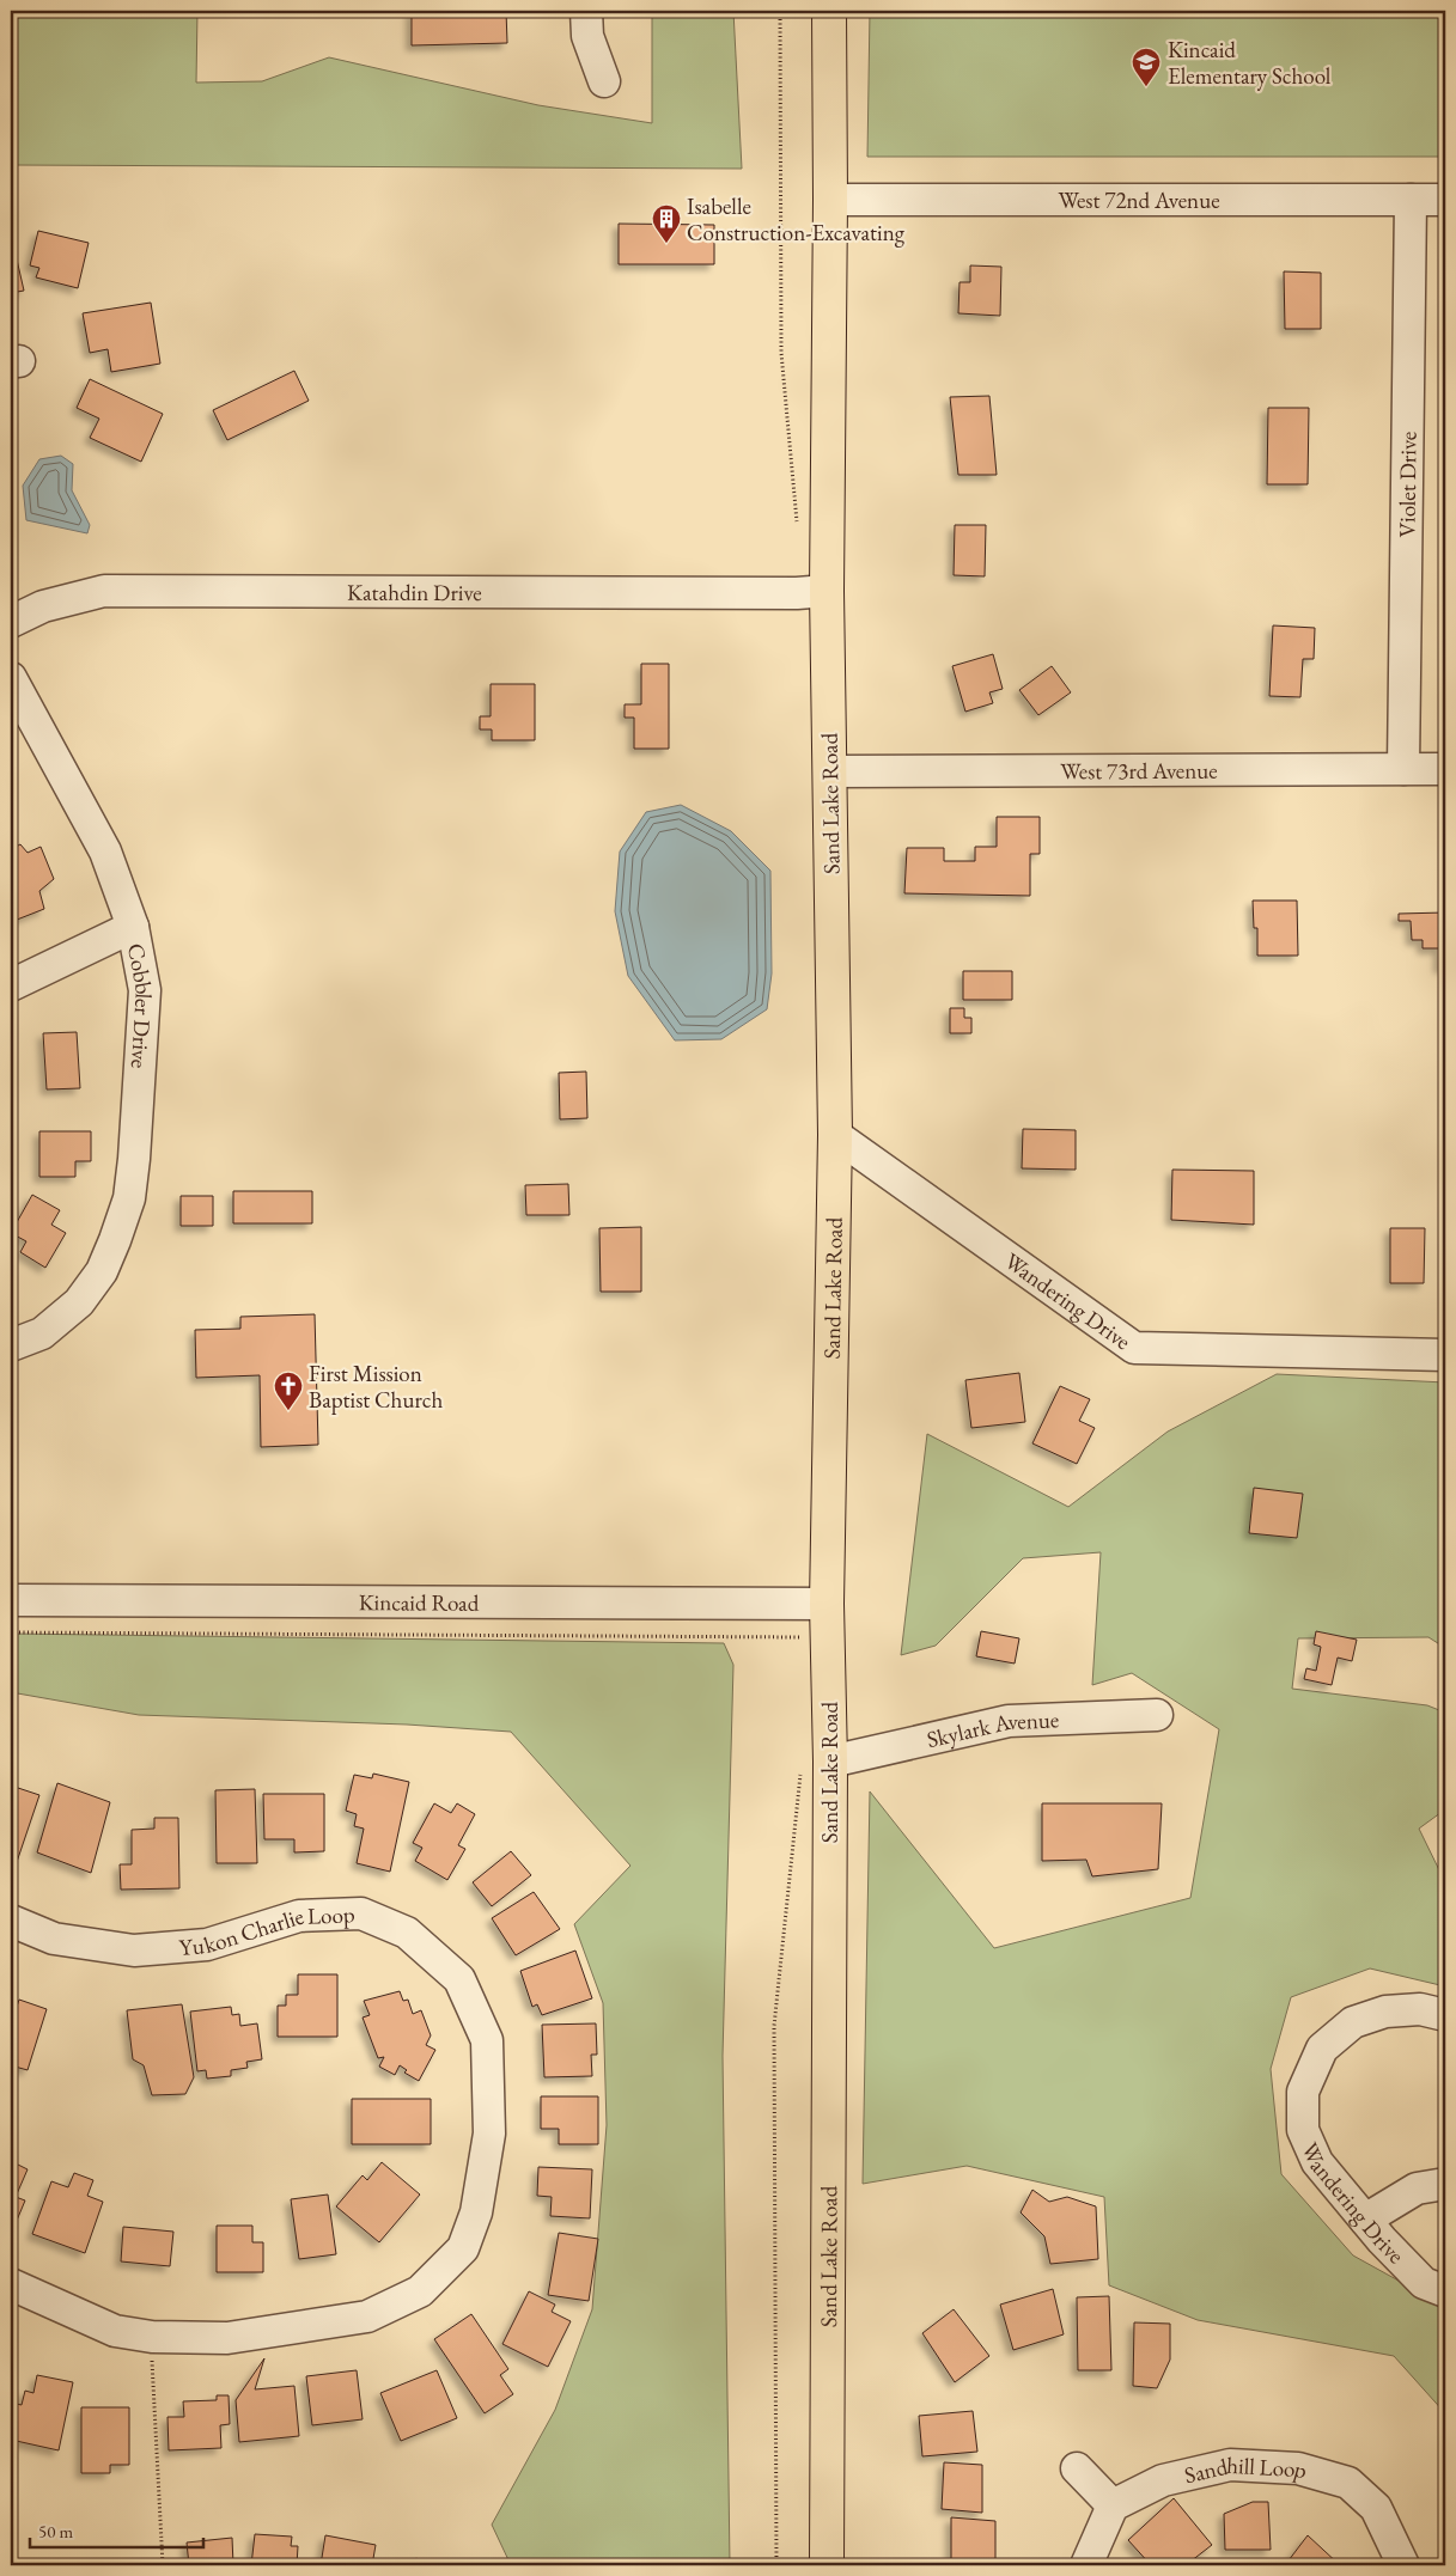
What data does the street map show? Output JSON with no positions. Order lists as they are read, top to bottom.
{
  "streets": {
    "main road": ["Sand Lake Road"],
    "street": [
      "West 72nd Avenue",
      "Violet Drive",
      "Katahdin Drive",
      "West 73rd Avenue",
      "Cobbler Drive",
      "Wandering Drive",
      "Kincaid Road",
      "Skylark Avenue",
      "Yukon Charlie Loop",
      "Sandhill Loop"
    ]
  },
  "crossings": [
    ["West 72nd Avenue", "Violet Drive"],
    ["West 72nd Avenue", "Sand Lake Road"],
    ["Violet Drive", "West 73rd Avenue"],
    ["Katahdin Drive", "Sand Lake Road"],
    ["West 73rd Avenue", "Sand Lake Road"],
    ["Sand Lake Road", "Wandering Drive"],
    ["Sand Lake Road", "Kincaid Road"],
    ["Sand Lake Road", "Skylark Avenue"]
  ],
  "places": {
    "school or university": ["Kincaid Elementary School"],
    "building": ["Isabelle Construction-Excavating"],
    "church": ["First Mission Baptist Church"]
  },
  "scale_bar": "50 m"
}
